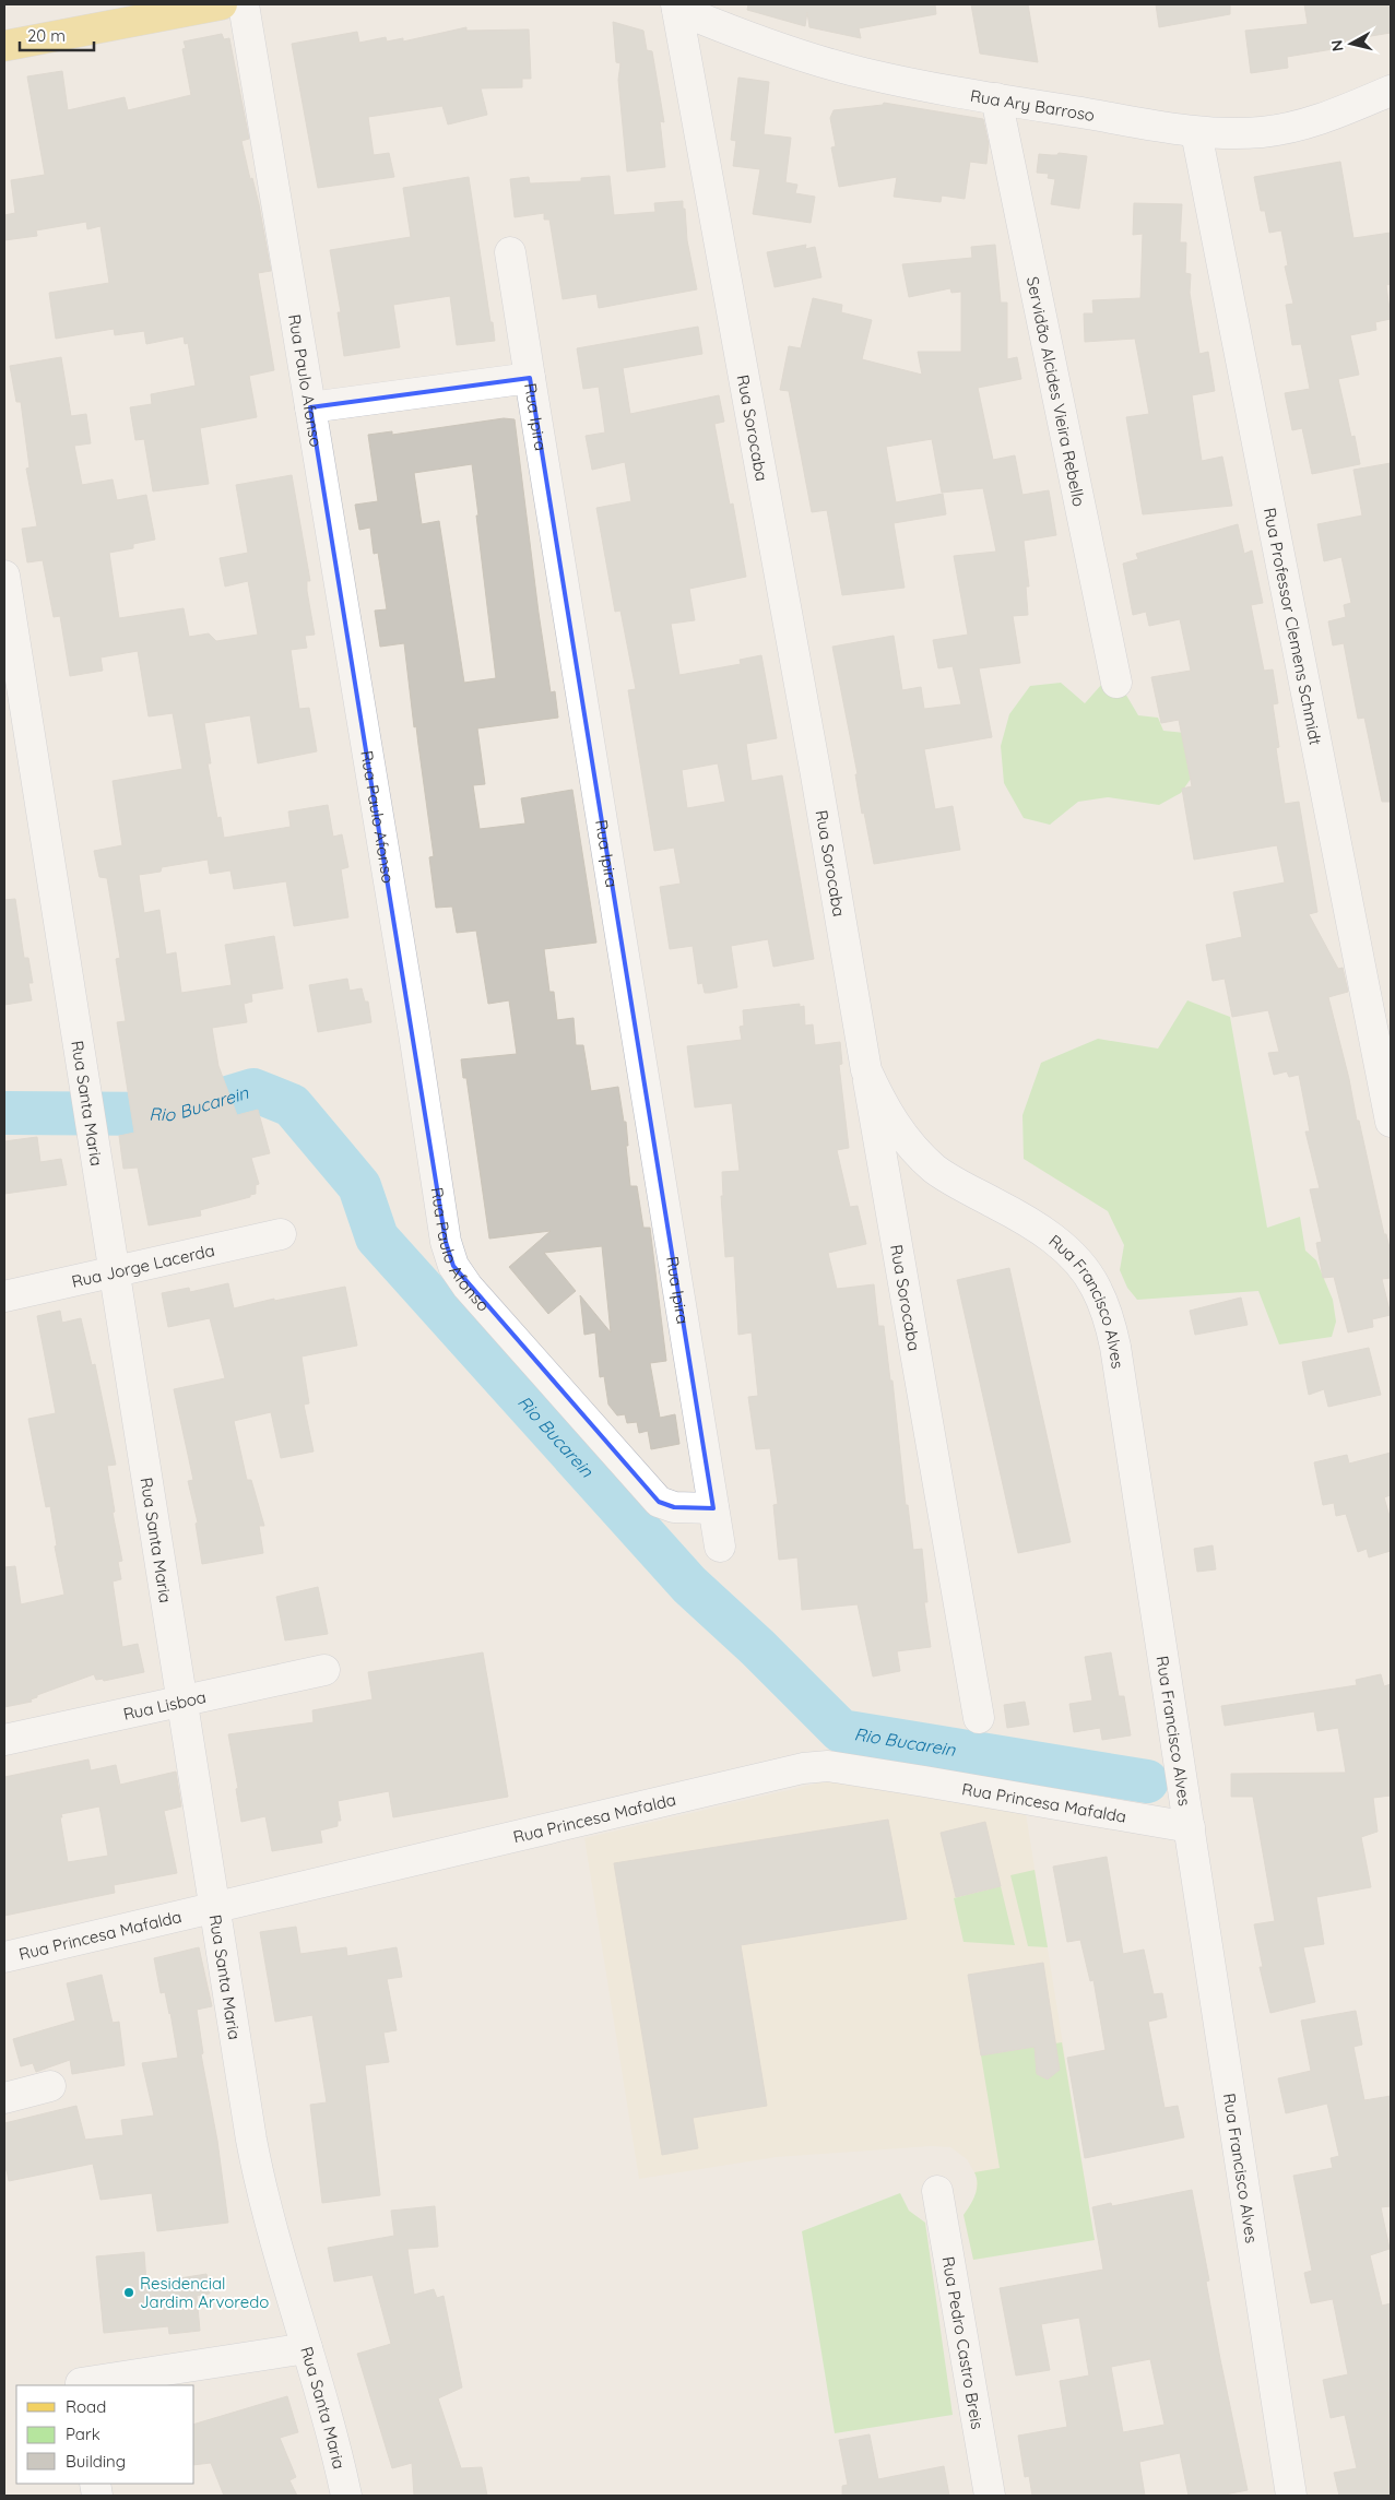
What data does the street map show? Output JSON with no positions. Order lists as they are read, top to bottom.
{
  "streets": {
    "street": [
      "Rua Ary Barroso",
      "Rua Paulo Afonso",
      "Servidão Alcides Vieira Rebello",
      "Rua Ipira",
      "Rua Sorocaba",
      "Rua Professor Clemens Schmidt",
      "Rua Santa Maria",
      "Rua Jorge Lacerda",
      "Rua Francisco Alves",
      "Rua Lisboa",
      "Rua Princesa Mafalda",
      "Rua Pedro Castro Breis"
    ]
  },
  "crossings": [
    ["Rua Ary Barroso", "Servidão Alcides Vieira Rebello"],
    ["Rua Ary Barroso", "Rua Sorocaba"],
    ["Rua Ary Barroso", "Rua Professor Clemens Schmidt"],
    ["Rua Paulo Afonso", "Rua Ipira"],
    ["Rua Sorocaba", "Rua Francisco Alves"],
    ["Rua Santa Maria", "Rua Jorge Lacerda"],
    ["Rua Santa Maria", "Rua Lisboa"],
    ["Rua Santa Maria", "Rua Princesa Mafalda"],
    ["Rua Francisco Alves", "Rua Princesa Mafalda"]
  ],
  "water": ["Rio Bucarein"],
  "places": ["Residencial Jardim Arvoredo"],
  "legend": ["Road", "Park", "Building"],
  "scale_bar": "20 m",
  "north": "left"
}
